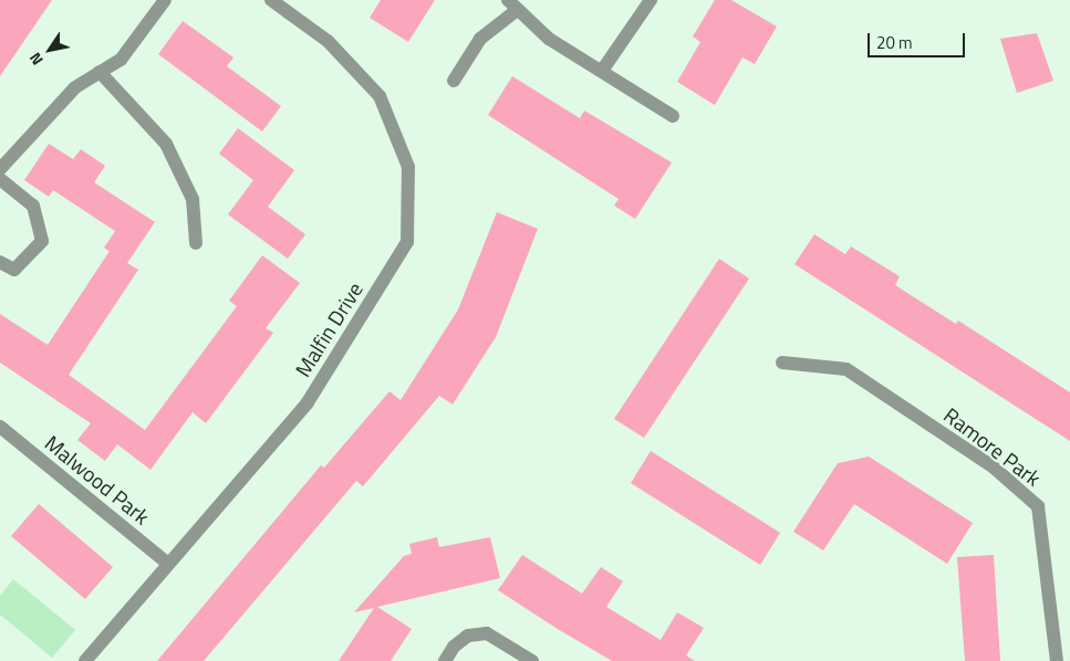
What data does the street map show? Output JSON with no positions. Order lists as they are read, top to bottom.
{
  "streets": {
    "street": ["Malfin Drive", "Ramore Park", "Malwood Park"]
  },
  "crossings": [
    ["Malfin Drive", "Malwood Park"]
  ],
  "scale_bar": "20 m",
  "north": "bottom left"
}
